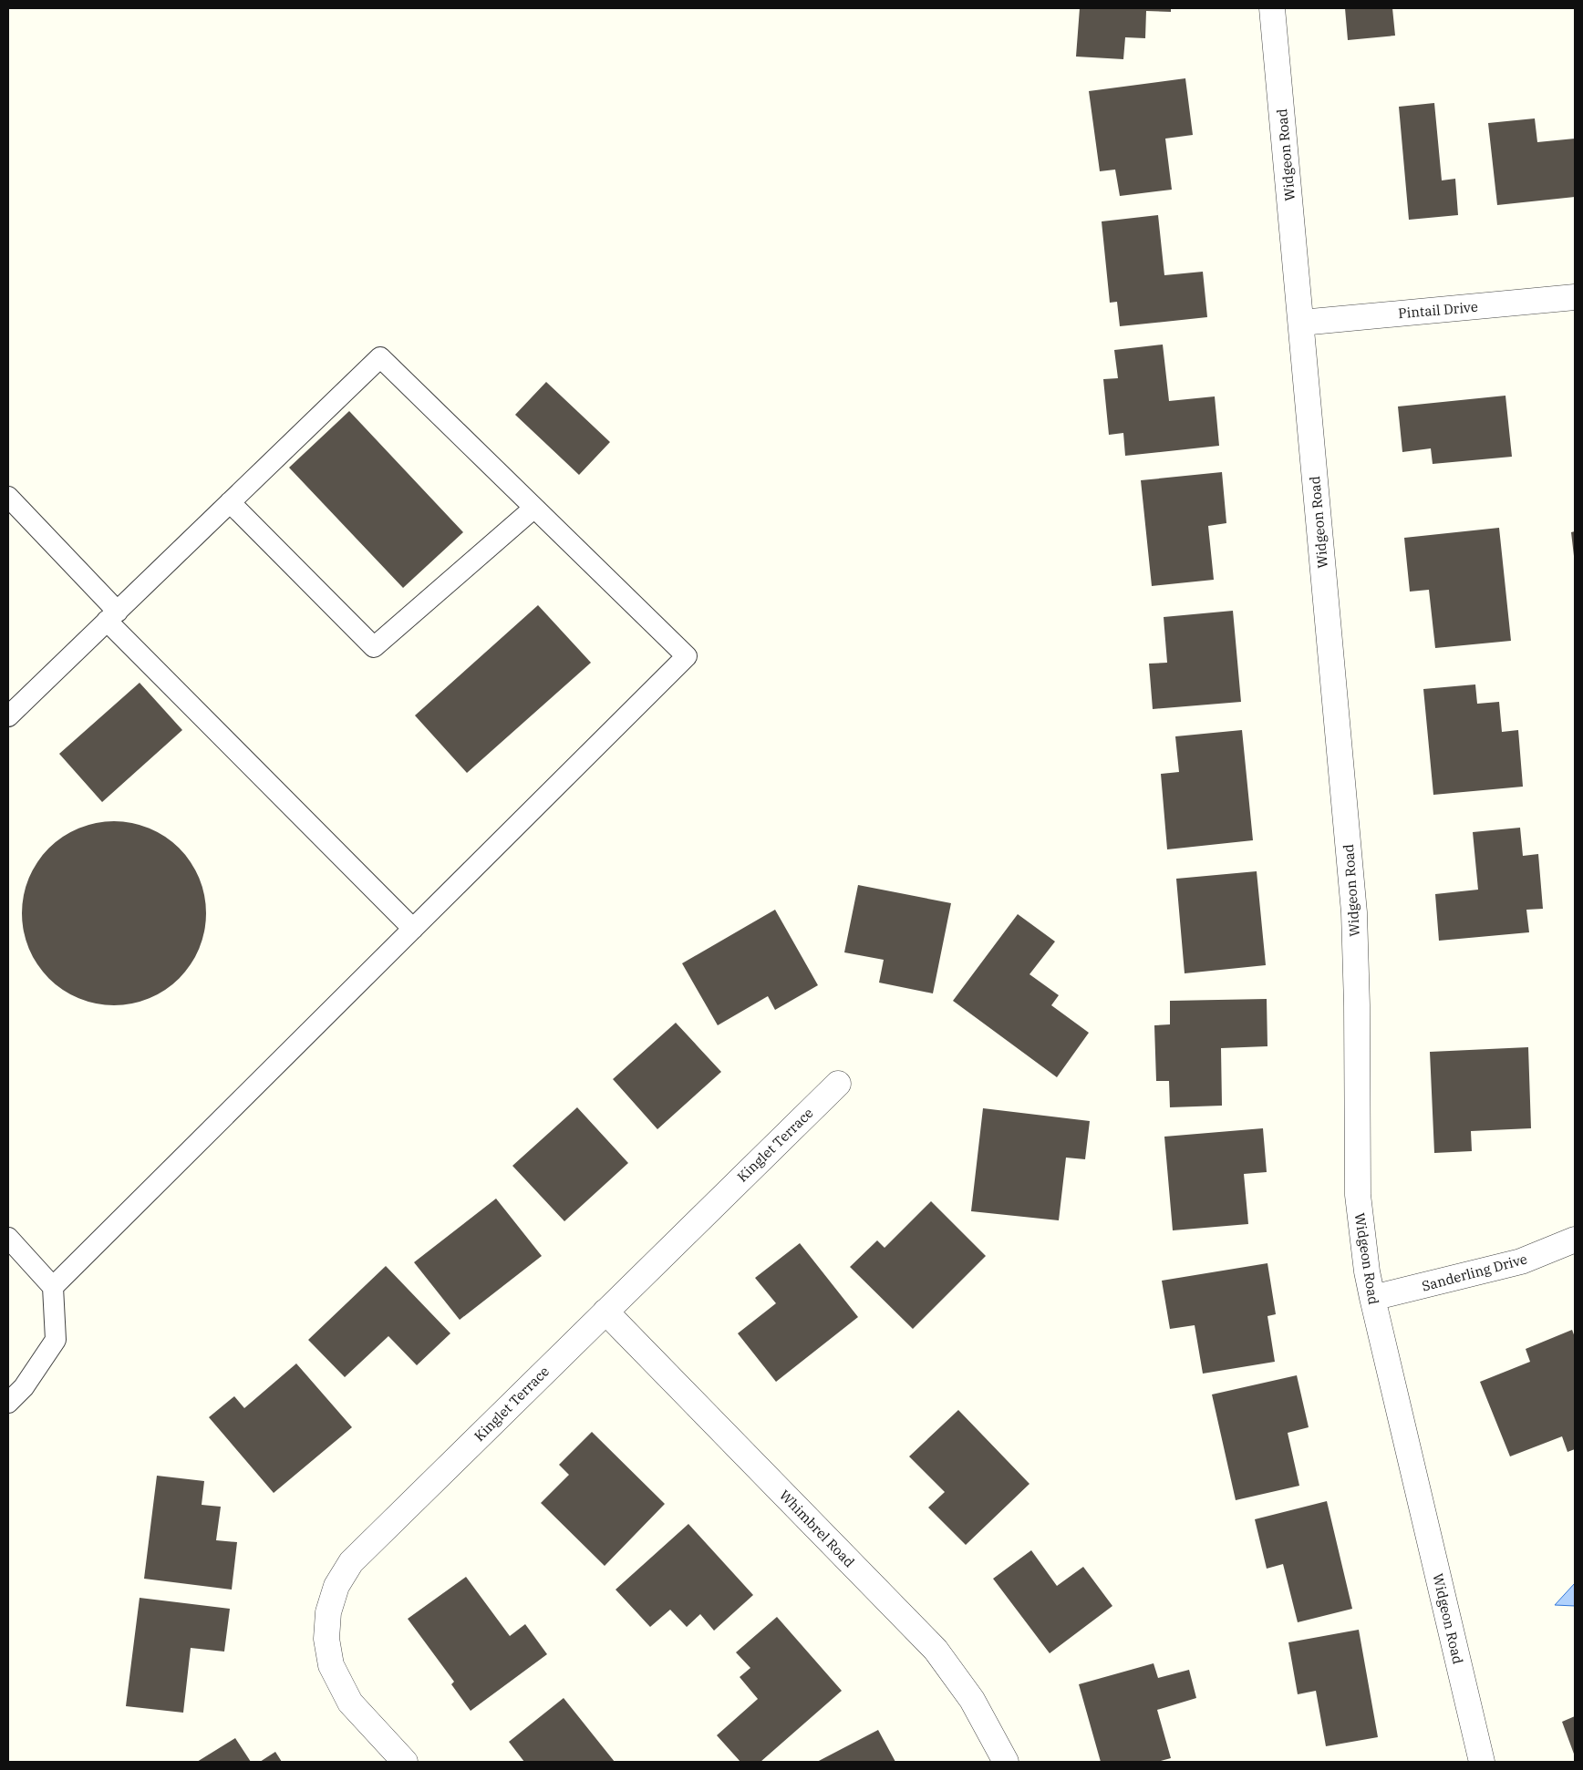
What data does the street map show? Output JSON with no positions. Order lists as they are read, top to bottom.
{
  "streets": {
    "street": [
      "Widgeon Road",
      "Pintail Drive",
      "Kinglet Terrace",
      "Sanderling Drive",
      "Whimbrel Road"
    ]
  },
  "crossings": [
    ["Widgeon Road", "Pintail Drive"],
    ["Widgeon Road", "Sanderling Drive"],
    ["Kinglet Terrace", "Whimbrel Road"]
  ]
}
